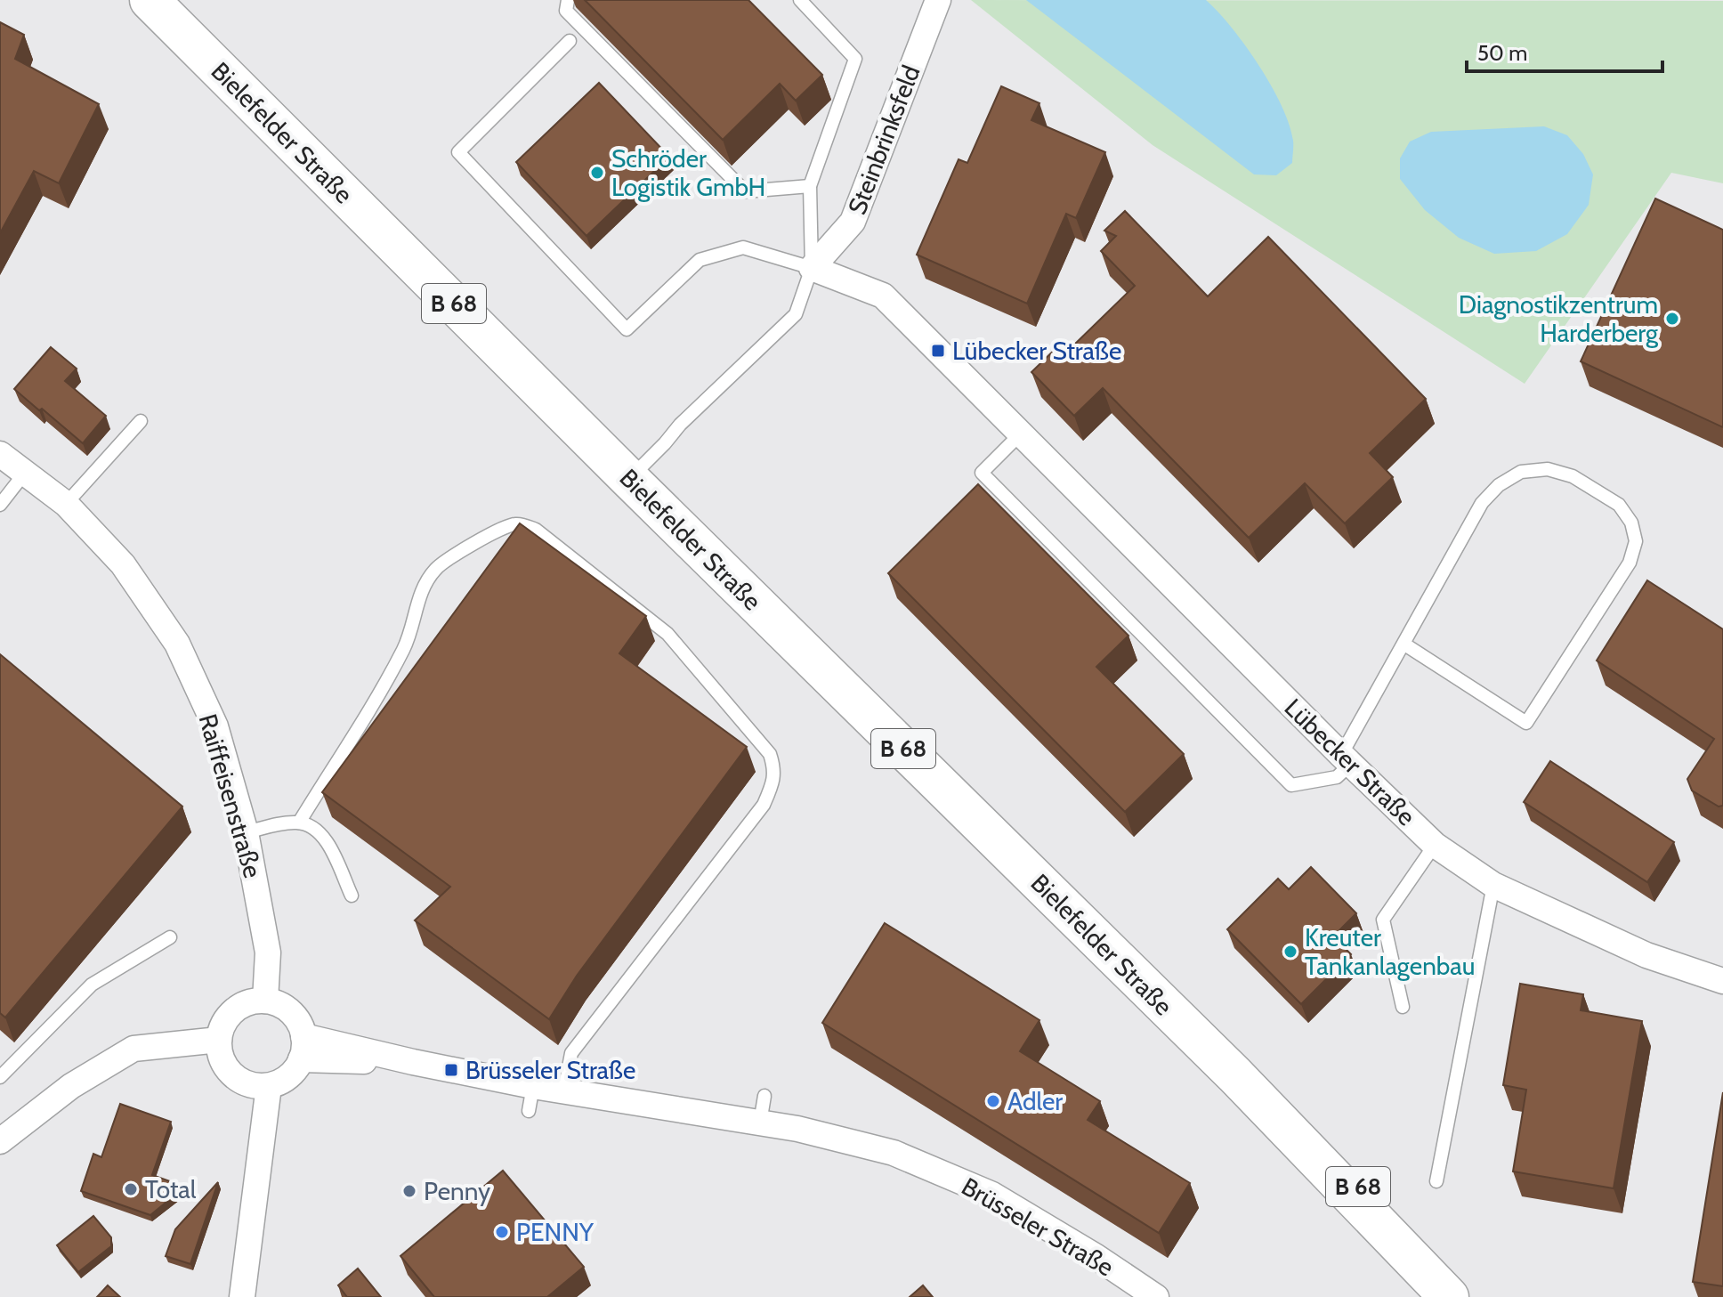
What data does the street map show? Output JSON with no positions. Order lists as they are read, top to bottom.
{
  "streets": {
    "main road": ["Bielefelder Straße", "B 68"],
    "street": [
      "Steinbrinksfeld",
      "Lübecker Straße",
      "Raiffeisenstraße",
      "Brüsseler Straße"
    ]
  },
  "crossings": [
    ["Steinbrinksfeld", "Lübecker Straße"],
    ["Raiffeisenstraße", "Brüsseler Straße"]
  ],
  "places": {
    "other": [
      "Schröder Logistik GmbH",
      "Diagnostikzentrum Harderberg",
      "Kreuter Tankanlagenbau",
      "Adler",
      "Total",
      "Penny",
      "PENNY"
    ],
    "transit": ["Lübecker Straße", "Brüsseler Straße"]
  },
  "scale_bar": "50 m"
}
